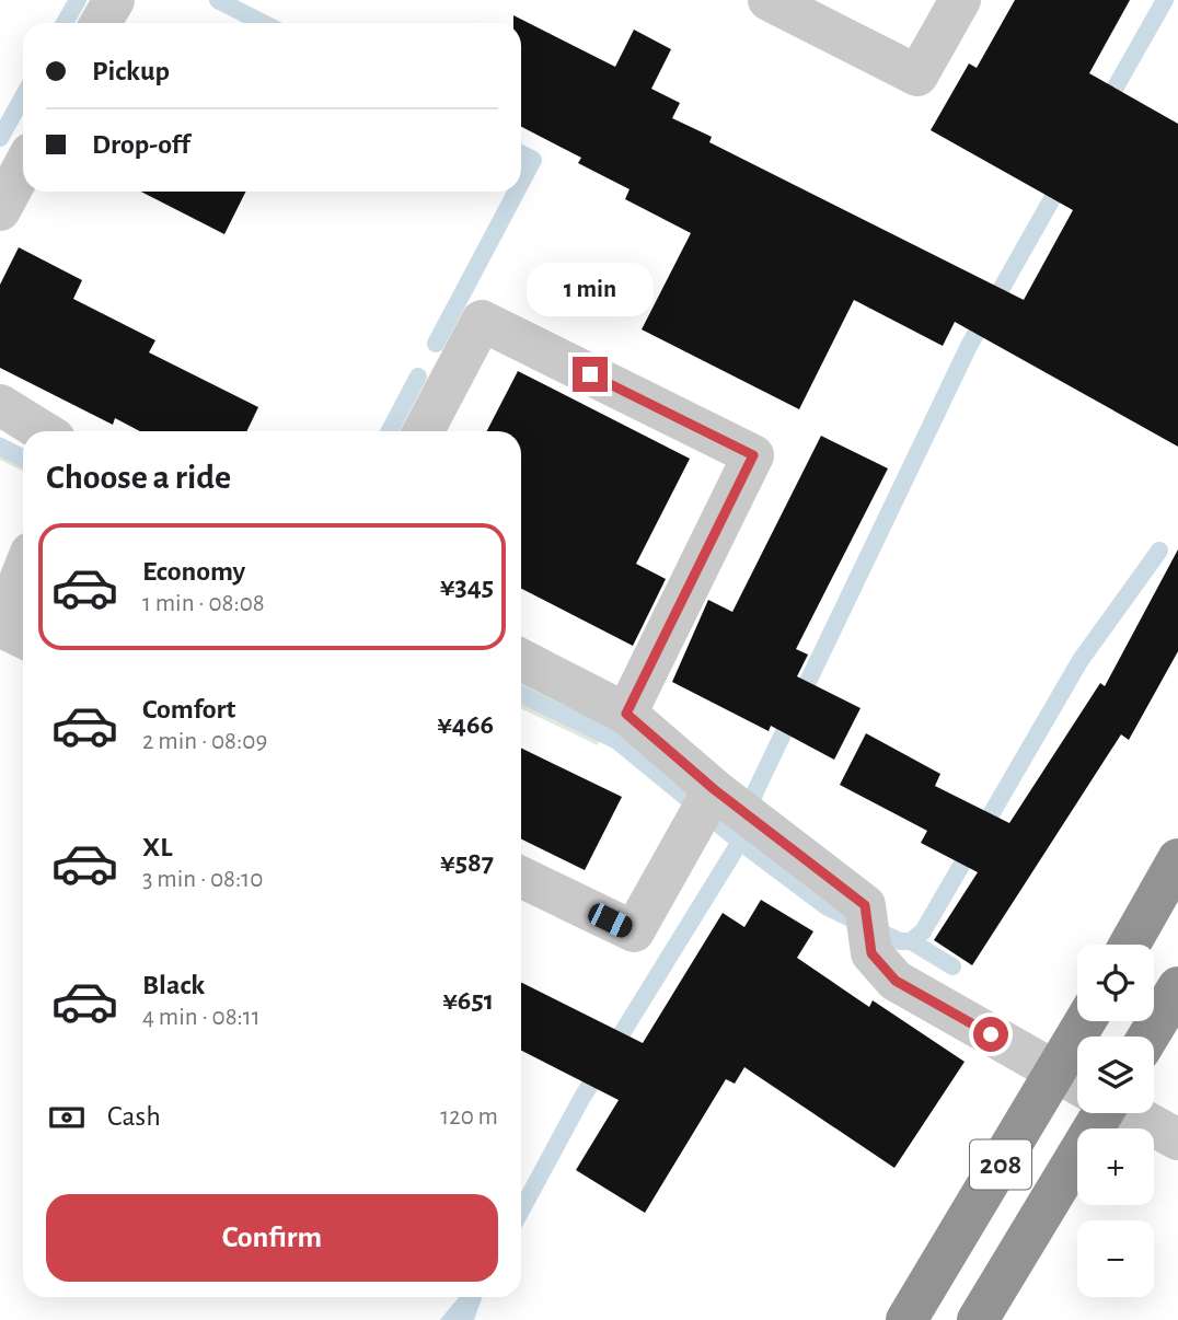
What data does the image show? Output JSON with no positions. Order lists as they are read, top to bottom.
{
  "streets": {
    "highway": ["208"]
  },
  "page": {
    "banner": ["Pickup", "Drop-off"],
    "bubble": "1 min",
    "heading": "Choose a ride",
    "list": [
      {
        "name": "Economy",
        "note": "1 min · 08:08",
        "value": "¥345"
      },
      {
        "name": "Comfort",
        "note": "2 min · 08:09",
        "value": "¥466"
      },
      {
        "name": "XL",
        "note": "3 min · 08:10",
        "value": "¥587"
      },
      {
        "name": "Black",
        "note": "4 min · 08:11",
        "value": "¥651"
      }
    ],
    "map_buttons": ["+", "−"],
    "pay": ["Cash", "120 m"],
    "buttons": "Confirm"
  }
}
